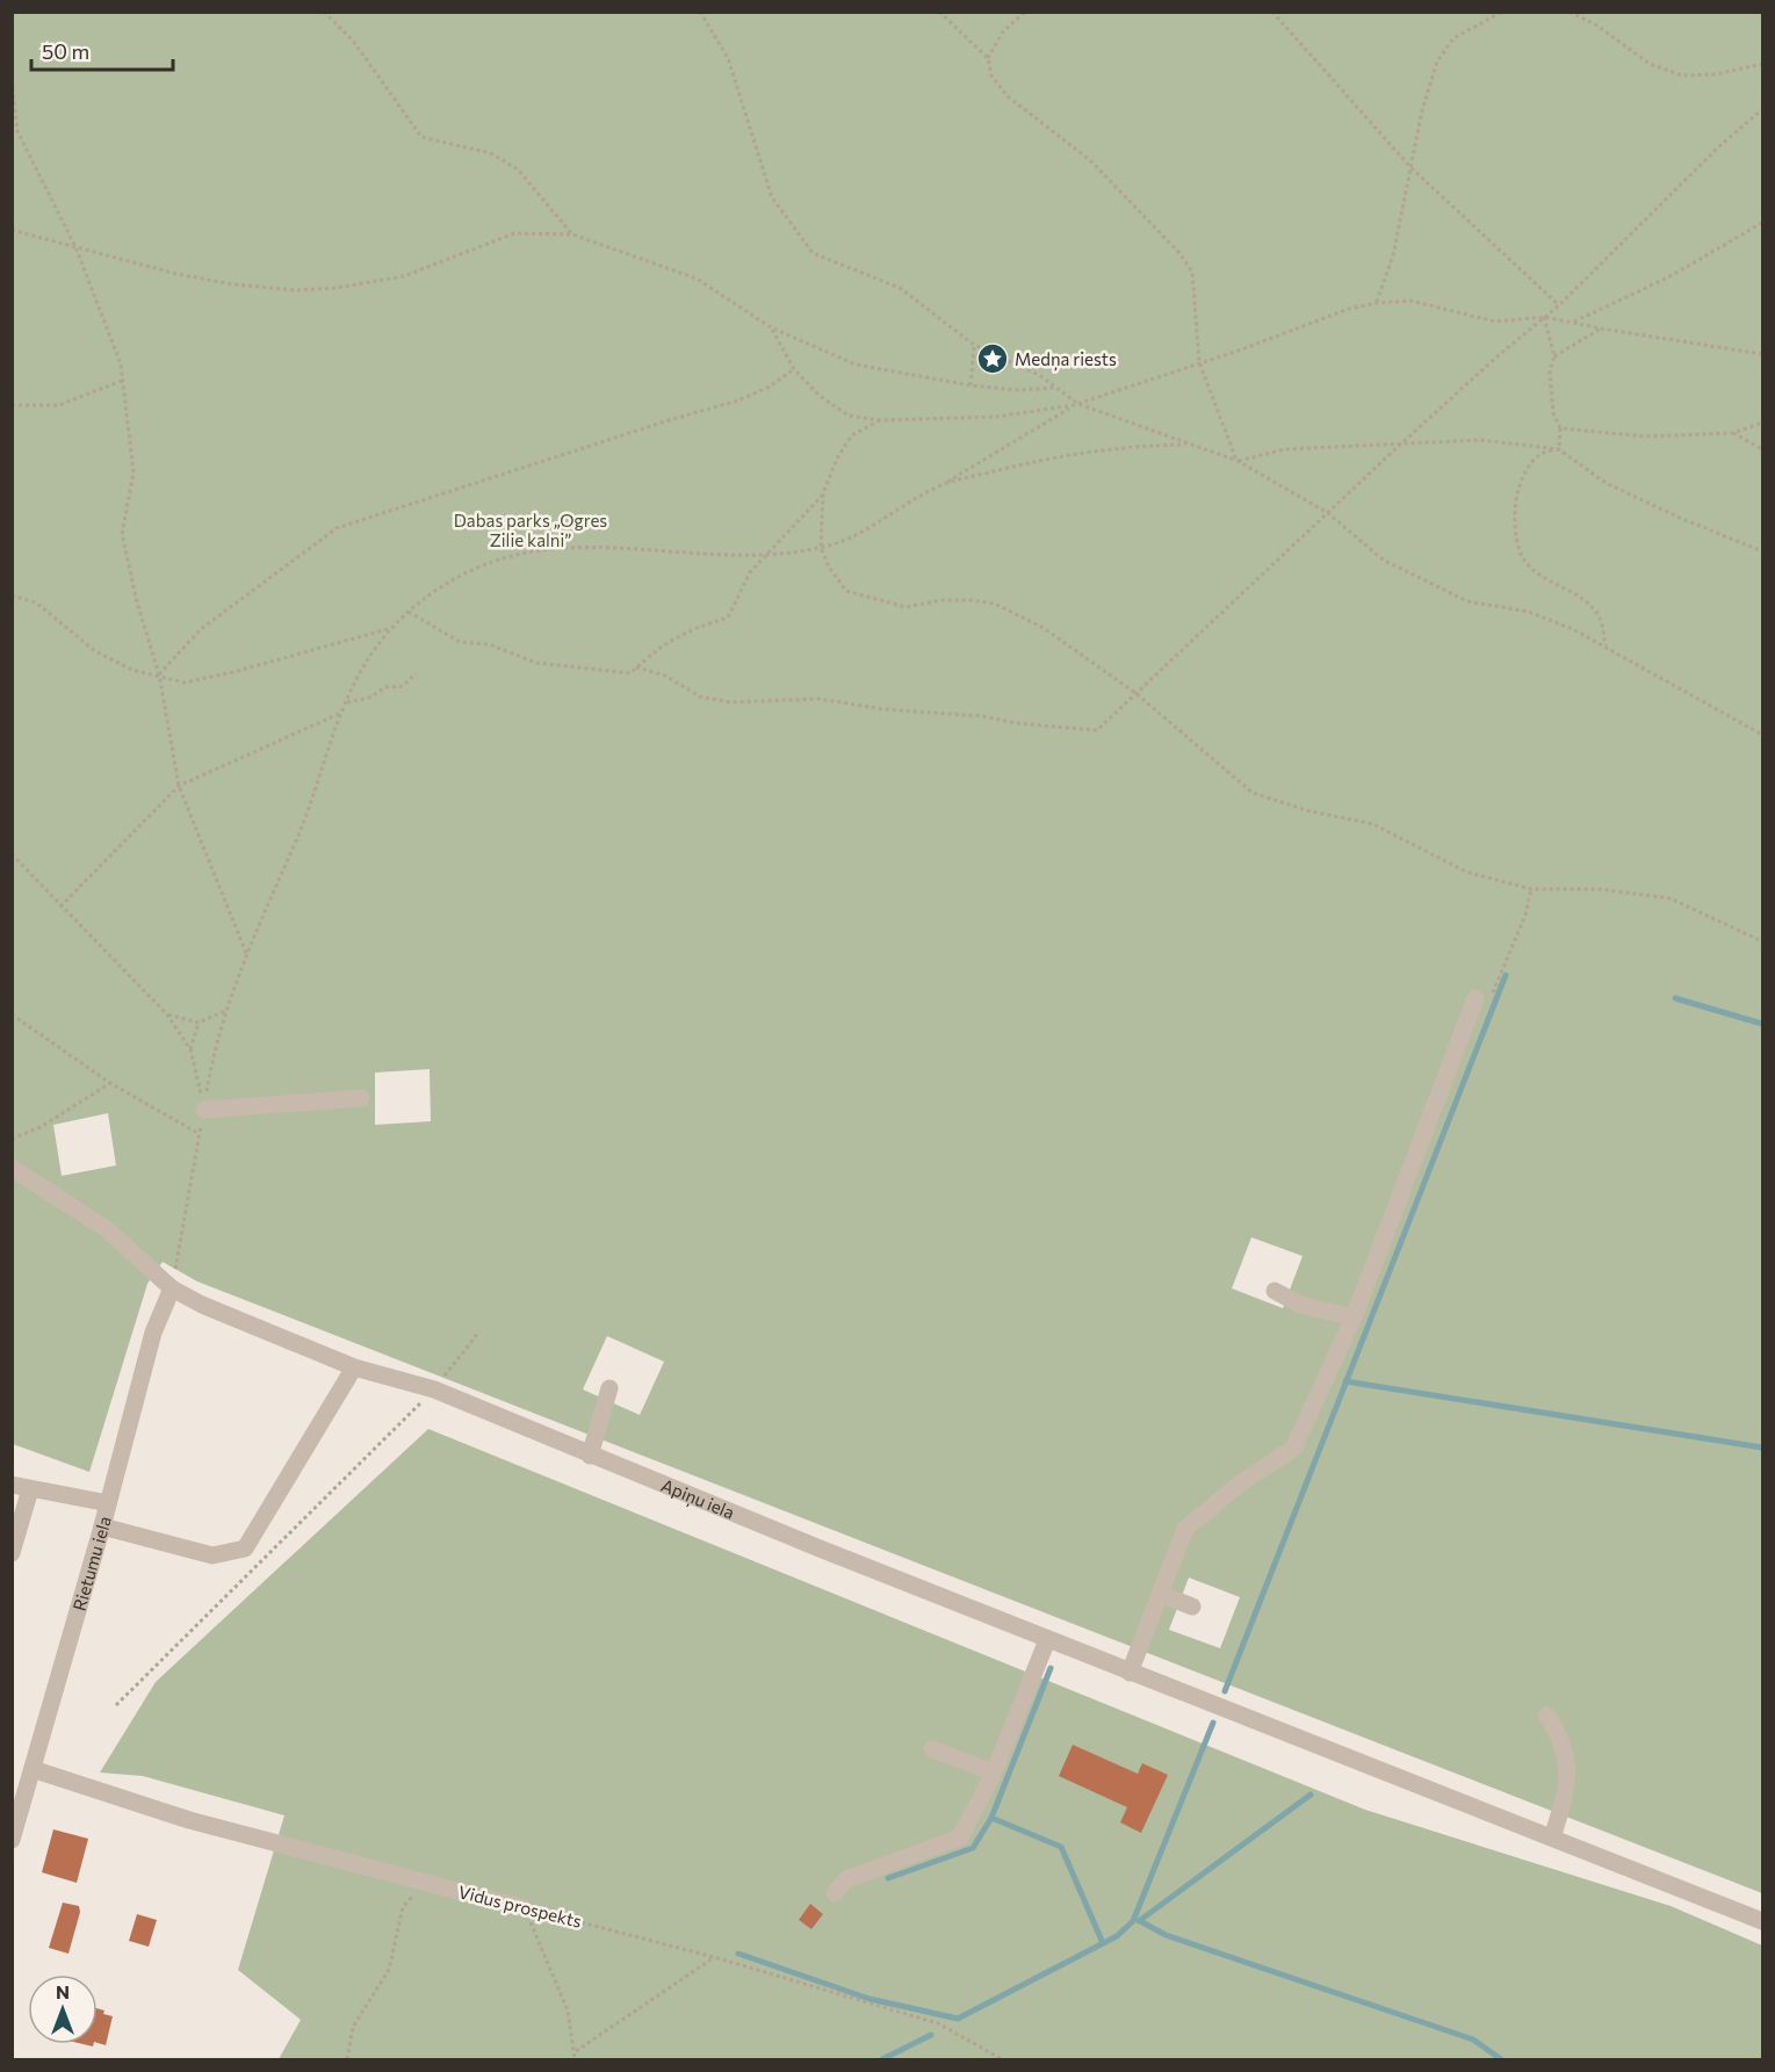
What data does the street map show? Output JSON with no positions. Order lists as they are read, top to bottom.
{
  "streets": {
    "street": ["Apiņu iela", "Rietumu iela", "Vidus prospekts"]
  },
  "crossings": [
    ["Apiņu iela", "Rietumu iela"],
    ["Rietumu iela", "Vidus prospekts"]
  ],
  "parks": ["Dabas parks „Ogres Zilie kalni”"],
  "places": {
    "place": ["Medņa riests"]
  },
  "scale_bar": "50 m",
  "north": "top"
}
